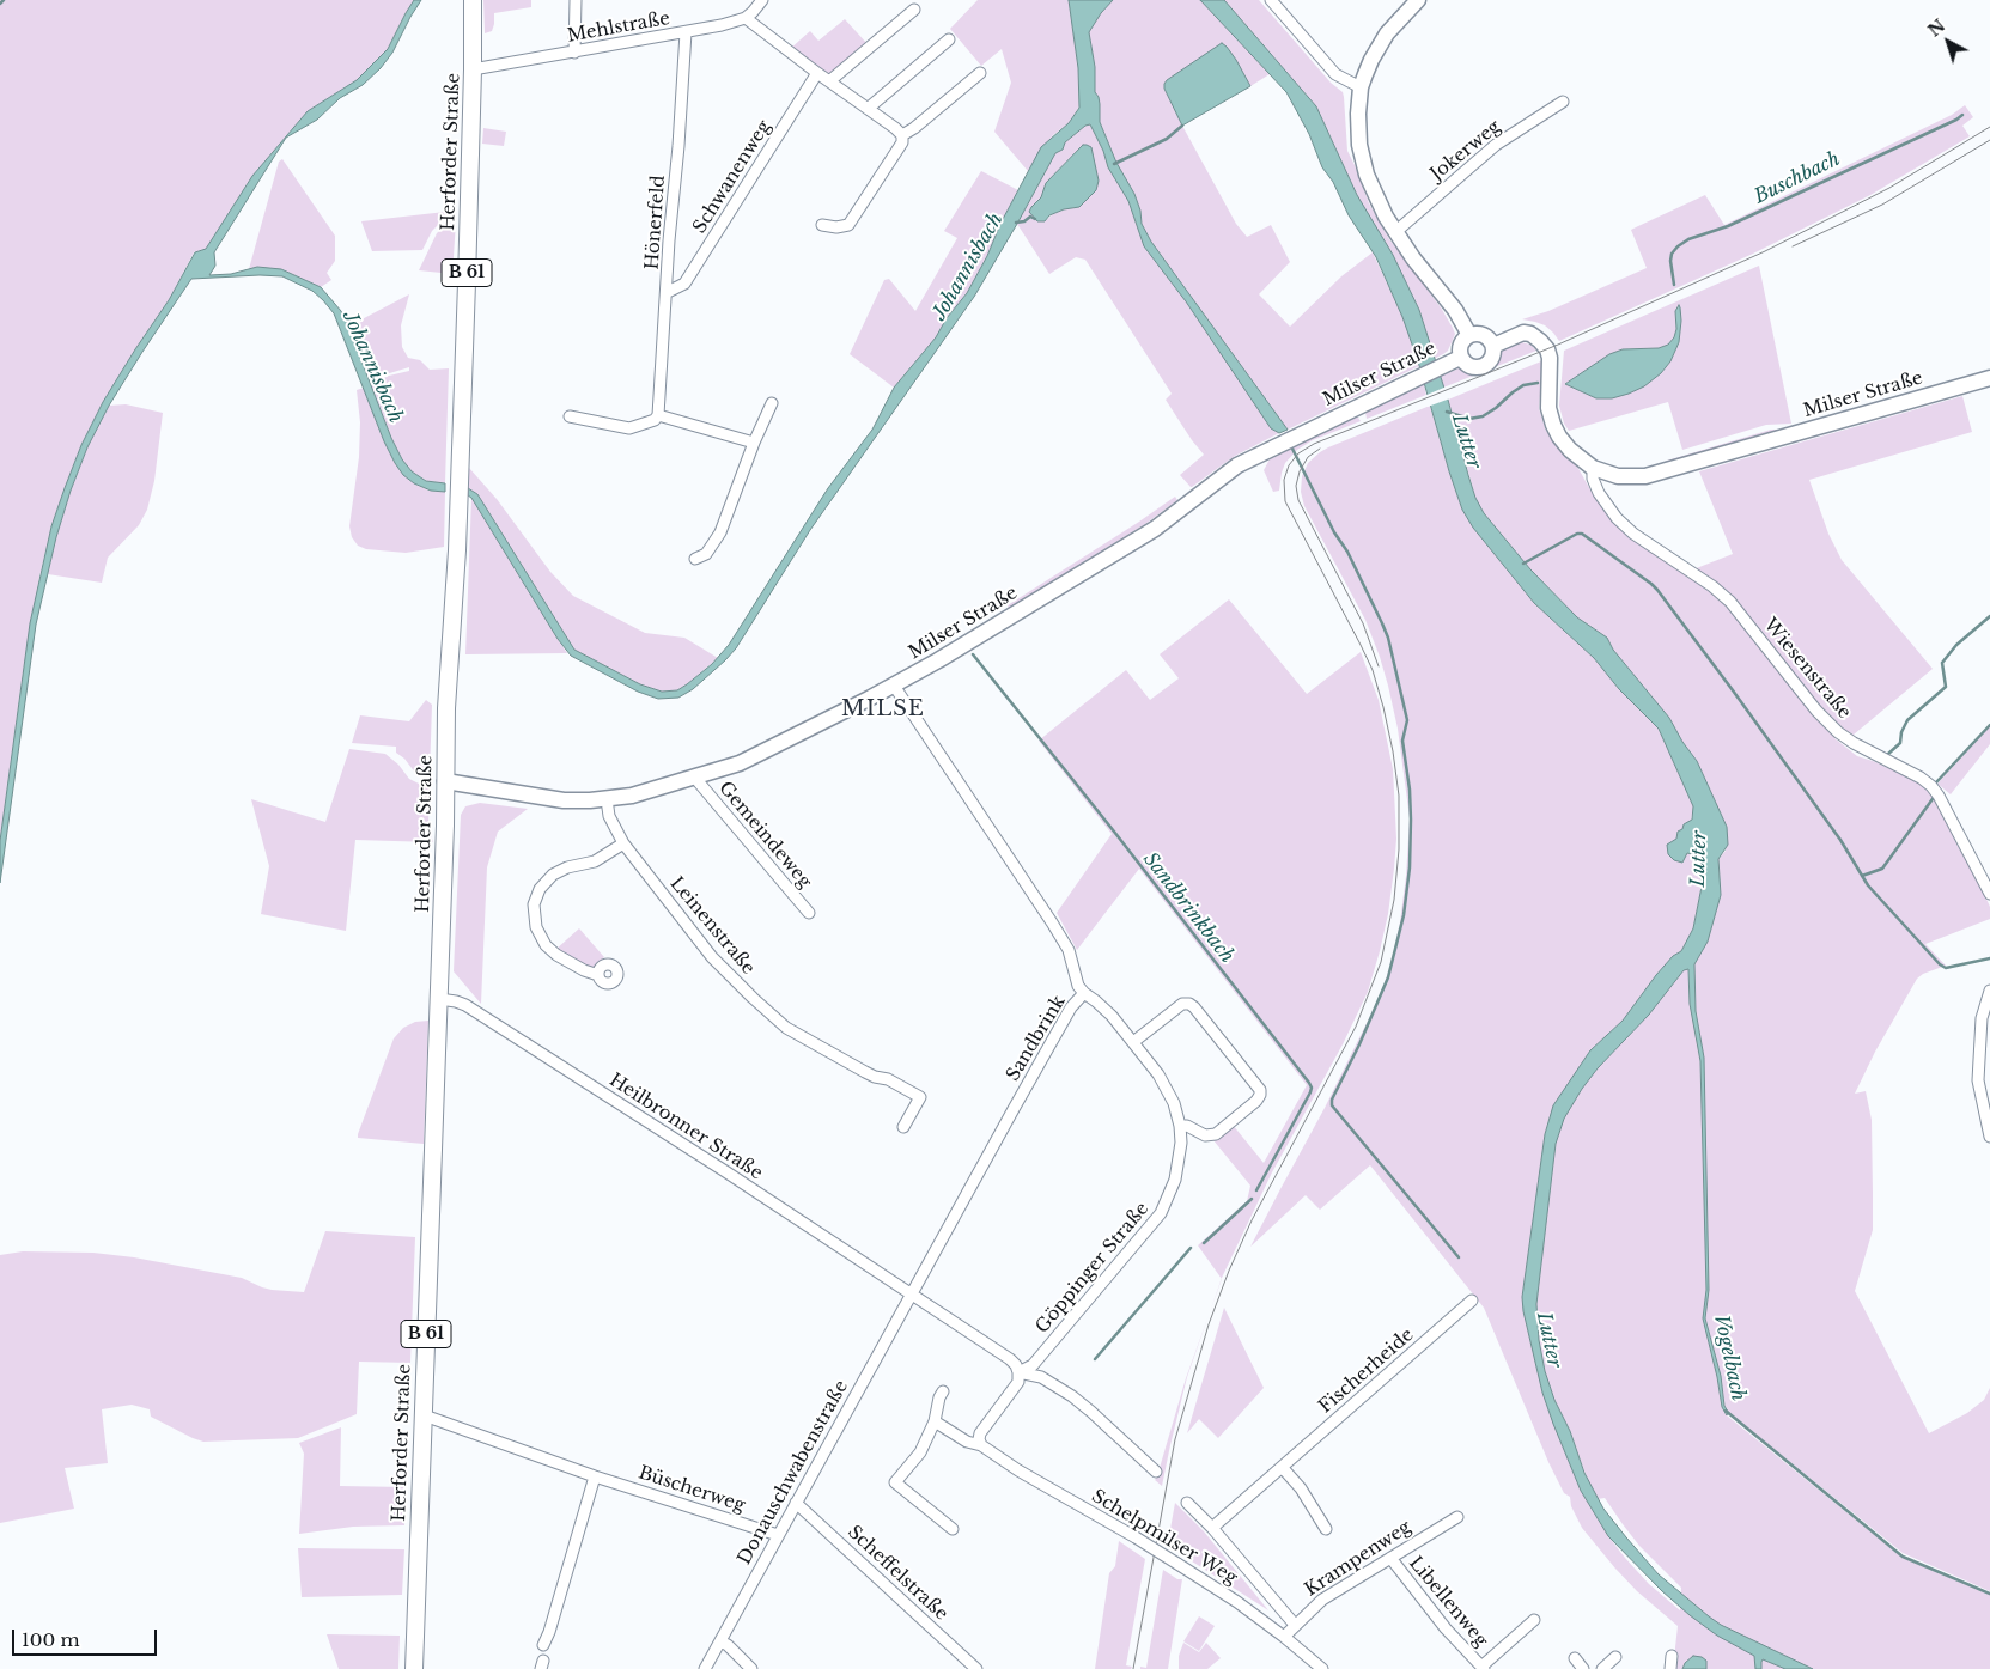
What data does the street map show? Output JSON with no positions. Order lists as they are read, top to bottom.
{
  "streets": {
    "main road": ["Herforder Straße", "B 61", "Milser Straße"],
    "street": [
      "Mehlstraße",
      "Jokerweg",
      "Schwanenweg",
      "Hönerfeld",
      "Wiesenstraße",
      "Gemeindeweg",
      "Leinenstraße",
      "Sandbrink",
      "Heilbronner Straße",
      "Göppinger Straße",
      "Fischerheide",
      "Donauschwabenstraße",
      "Büscherweg",
      "Schelpmilser Weg",
      "Krampenweg",
      "Scheffelstraße",
      "Libellenweg"
    ]
  },
  "crossings": [
    ["Mehlstraße", "Herforder Straße"],
    ["Mehlstraße", "Hönerfeld"],
    ["Herforder Straße", "Milser Straße"],
    ["Herforder Straße", "Heilbronner Straße"],
    ["Herforder Straße", "Büscherweg"],
    ["Schwanenweg", "Hönerfeld"],
    ["Milser Straße", "Wiesenstraße"],
    ["Milser Straße", "Gemeindeweg"],
    ["Milser Straße", "Leinenstraße"],
    ["Milser Straße", "Sandbrink"],
    ["Sandbrink", "Heilbronner Straße"],
    ["Sandbrink", "Göppinger Straße"],
    ["Sandbrink", "Donauschwabenstraße"],
    ["Heilbronner Straße", "Göppinger Straße"],
    ["Heilbronner Straße", "Donauschwabenstraße"],
    ["Fischerheide", "Schelpmilser Weg"],
    ["Donauschwabenstraße", "Büscherweg"],
    ["Donauschwabenstraße", "Scheffelstraße"],
    ["Schelpmilser Weg", "Krampenweg"],
    ["Krampenweg", "Libellenweg"]
  ],
  "districts": ["MILSE"],
  "water": [
    "Buschbach",
    "Johannisbach",
    "Lutter",
    "Sandbrinkbach",
    "Vogelbach"
  ],
  "scale_bar": "100 m",
  "north": "top left"
}
